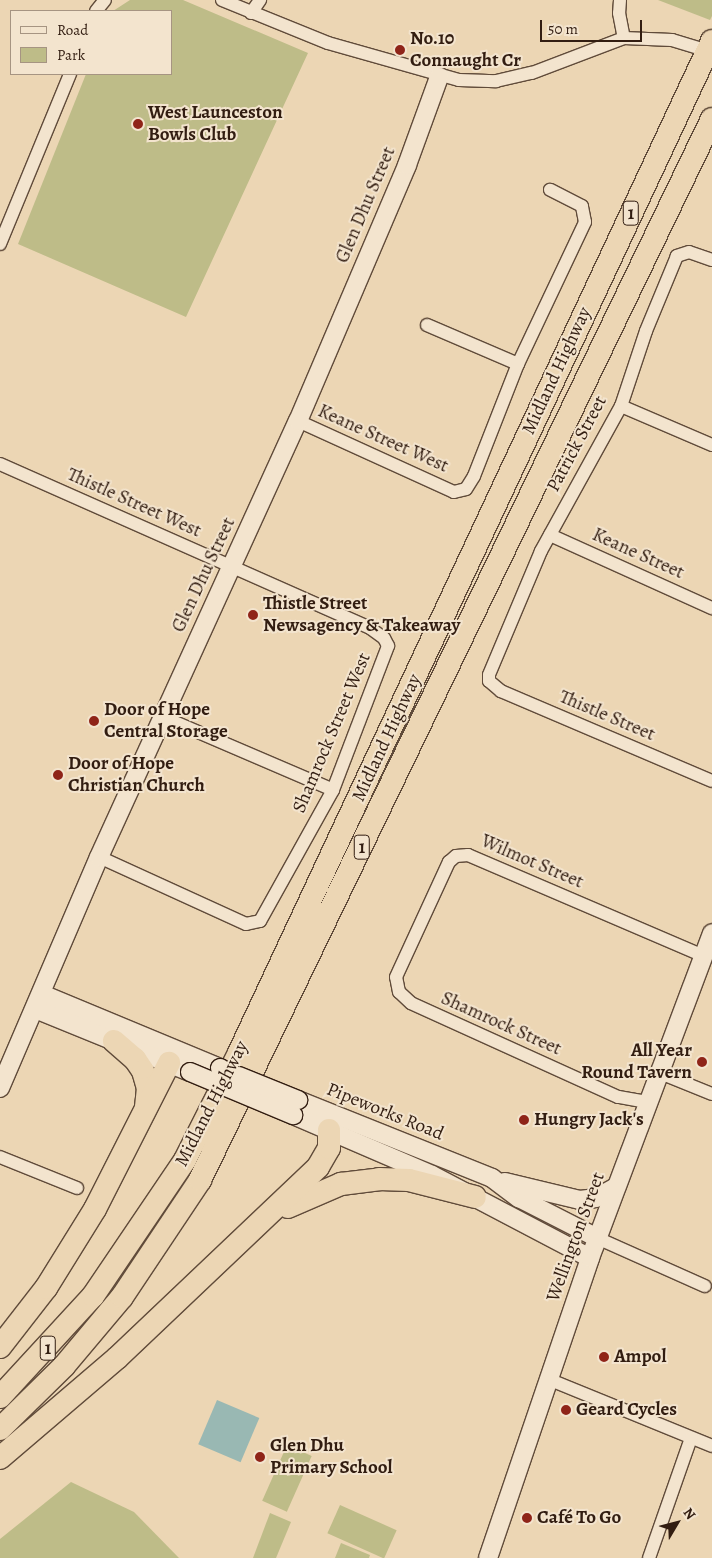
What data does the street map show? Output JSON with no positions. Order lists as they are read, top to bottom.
{
  "streets": {
    "highway": ["1", "Midland Highway"],
    "main road": ["Glen Dhu Street", "Pipeworks Road", "Wellington Street"],
    "street": [
      "Keane Street West",
      "Patrick Street",
      "Thistle Street West",
      "Keane Street",
      "Thistle Street",
      "Shamrock Street West",
      "Wilmot Street",
      "Shamrock Street"
    ]
  },
  "crossings": [
    ["Glen Dhu Street", "Keane Street West"],
    ["Glen Dhu Street", "Thistle Street West"],
    ["Glen Dhu Street", "Shamrock Street West"],
    ["Glen Dhu Street", "Pipeworks Road"],
    ["Patrick Street", "Keane Street"],
    ["Patrick Street", "Thistle Street"],
    ["Thistle Street West", "Shamrock Street West"],
    ["Wilmot Street", "Shamrock Street"],
    ["Wilmot Street", "Wellington Street"],
    ["Shamrock Street", "Wellington Street"],
    ["Pipeworks Road", "Wellington Street"]
  ],
  "places": [
    "No.10 Connaught Cr",
    "West Launceston Bowls Club",
    "Thistle Street Newsagency & Takeaway",
    "Door of Hope Central Storage",
    "Door of Hope Christian Church",
    "All Year Round Tavern",
    "Hungry Jack's",
    "Ampol",
    "Geard Cycles",
    "Glen Dhu Primary School",
    "Café To Go"
  ],
  "legend": ["Road", "Park"],
  "scale_bar": "50 m",
  "north": "top right"
}
